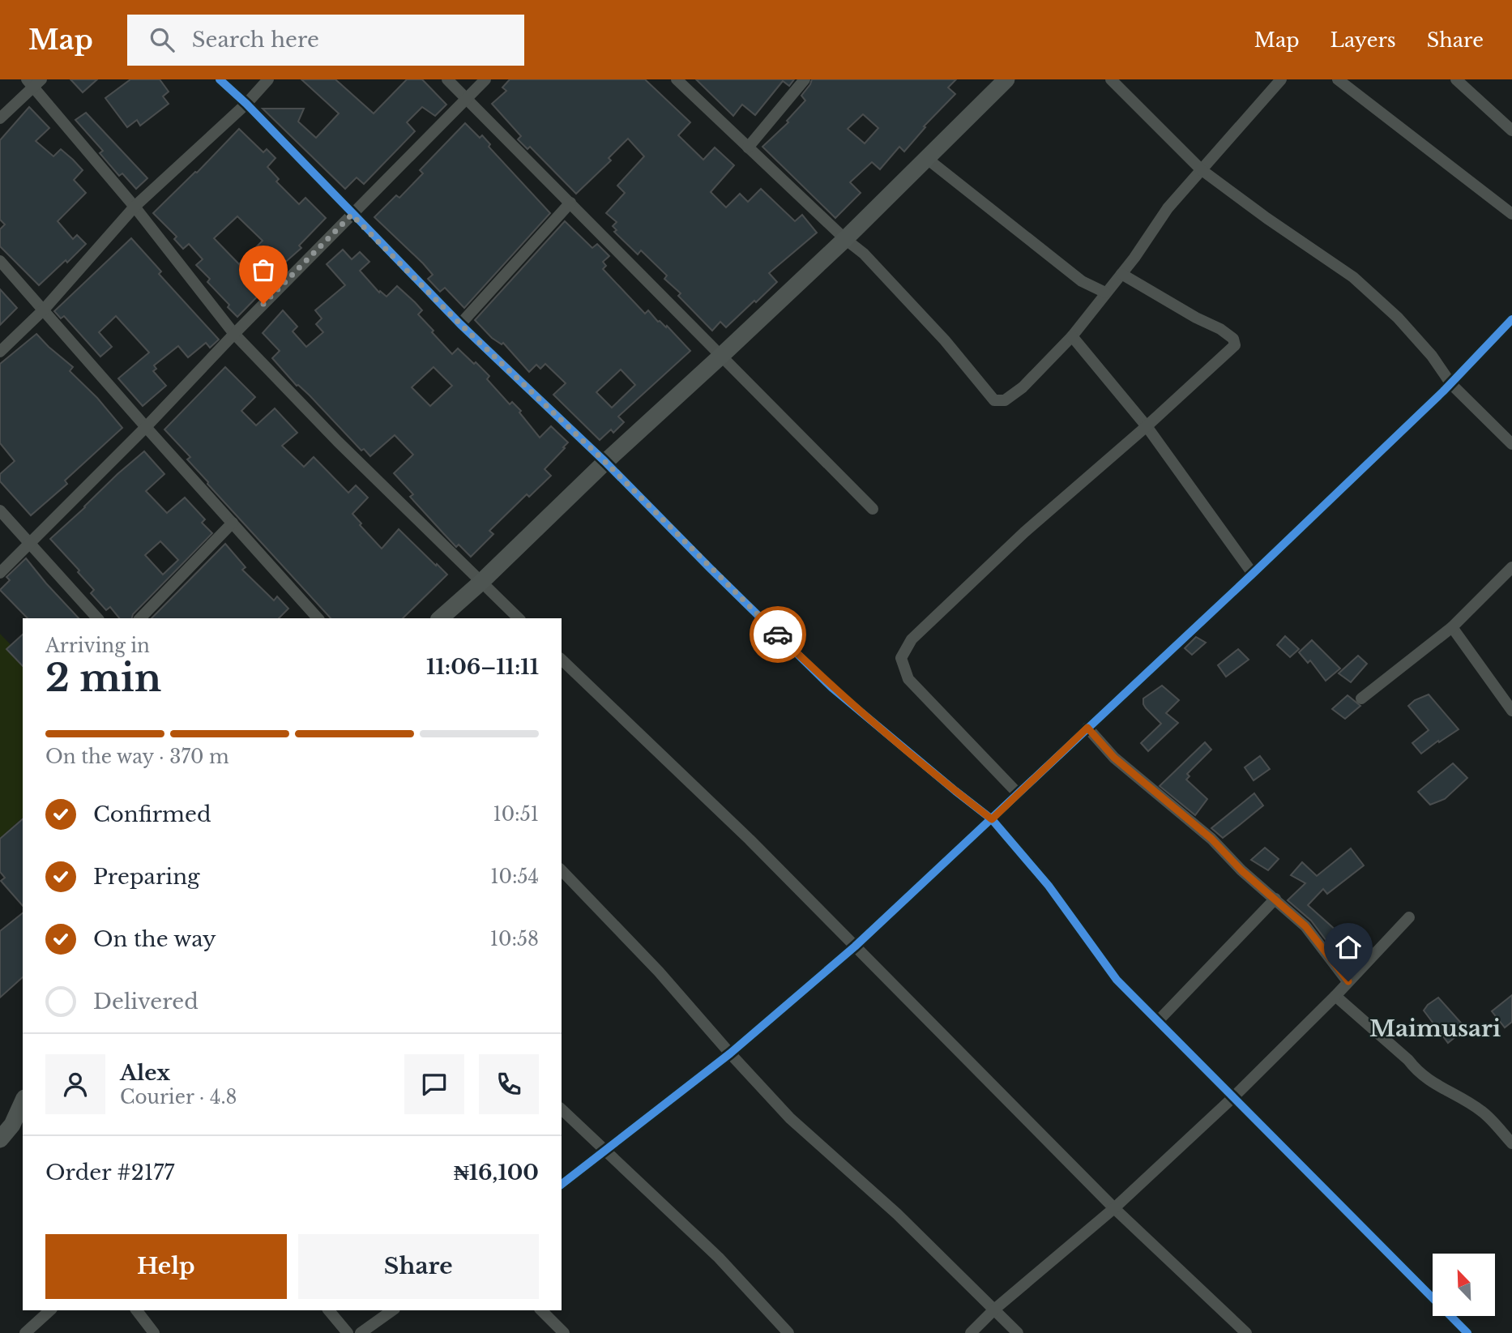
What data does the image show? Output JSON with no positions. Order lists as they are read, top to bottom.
{
  "districts": ["Maimusari"],
  "north": "top left",
  "page": {
    "header": "Map",
    "search": "Search here",
    "nav": ["Map", "Layers", "Share"],
    "heading": ["2 min", "Arriving in", "11:06–11:11"],
    "panel": [
      "Alex",
      "Courier · 4.8",
      "Order #2177",
      "₦16,100"
    ],
    "bar": "On the way · 370 m",
    "list": [
      ["Confirmed", "10:51"],
      ["Preparing", "10:54"],
      ["On the way", "10:58"],
      "Delivered"
    ],
    "buttons": ["Help", "Share"]
  }
}
